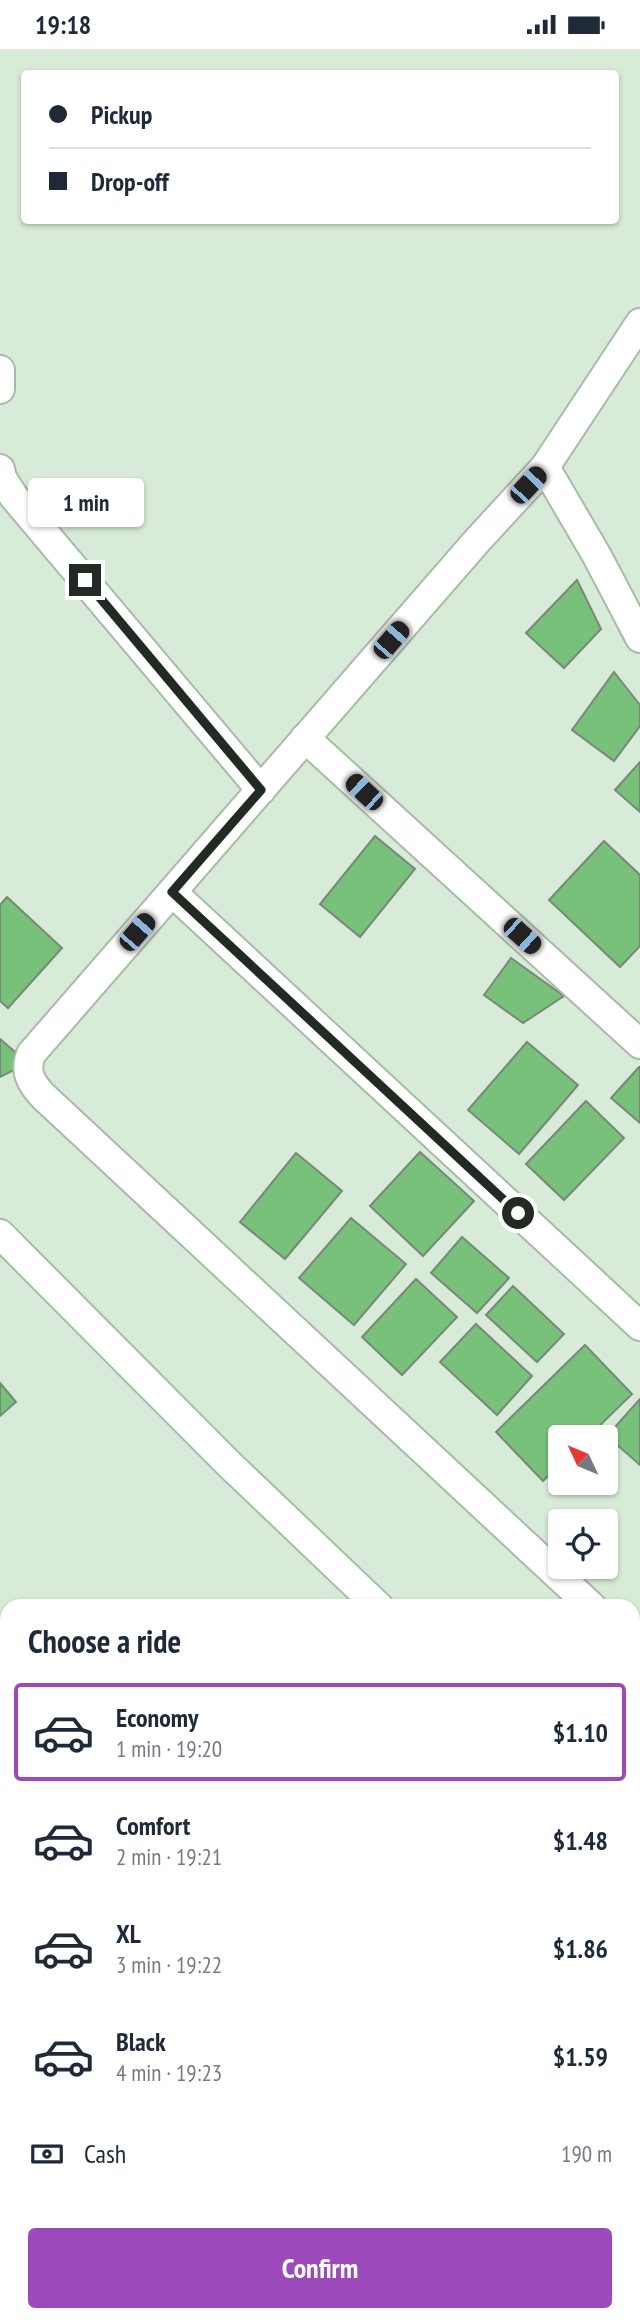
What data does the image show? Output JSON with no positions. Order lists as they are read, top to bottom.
{
  "north": "top left",
  "page": {
    "status": "19:18",
    "banner": ["Pickup", "Drop-off"],
    "bubble": "1 min",
    "heading": "Choose a ride",
    "list": [
      {
        "name": "Economy",
        "note": "1 min · 19:20",
        "value": "$1.10"
      },
      {
        "name": "Comfort",
        "note": "2 min · 19:21",
        "value": "$1.48"
      },
      {
        "name": "XL",
        "note": "3 min · 19:22",
        "value": "$1.86"
      },
      {
        "name": "Black",
        "note": "4 min · 19:23",
        "value": "$1.59"
      }
    ],
    "pay": ["Cash", "190 m"],
    "buttons": "Confirm"
  }
}
